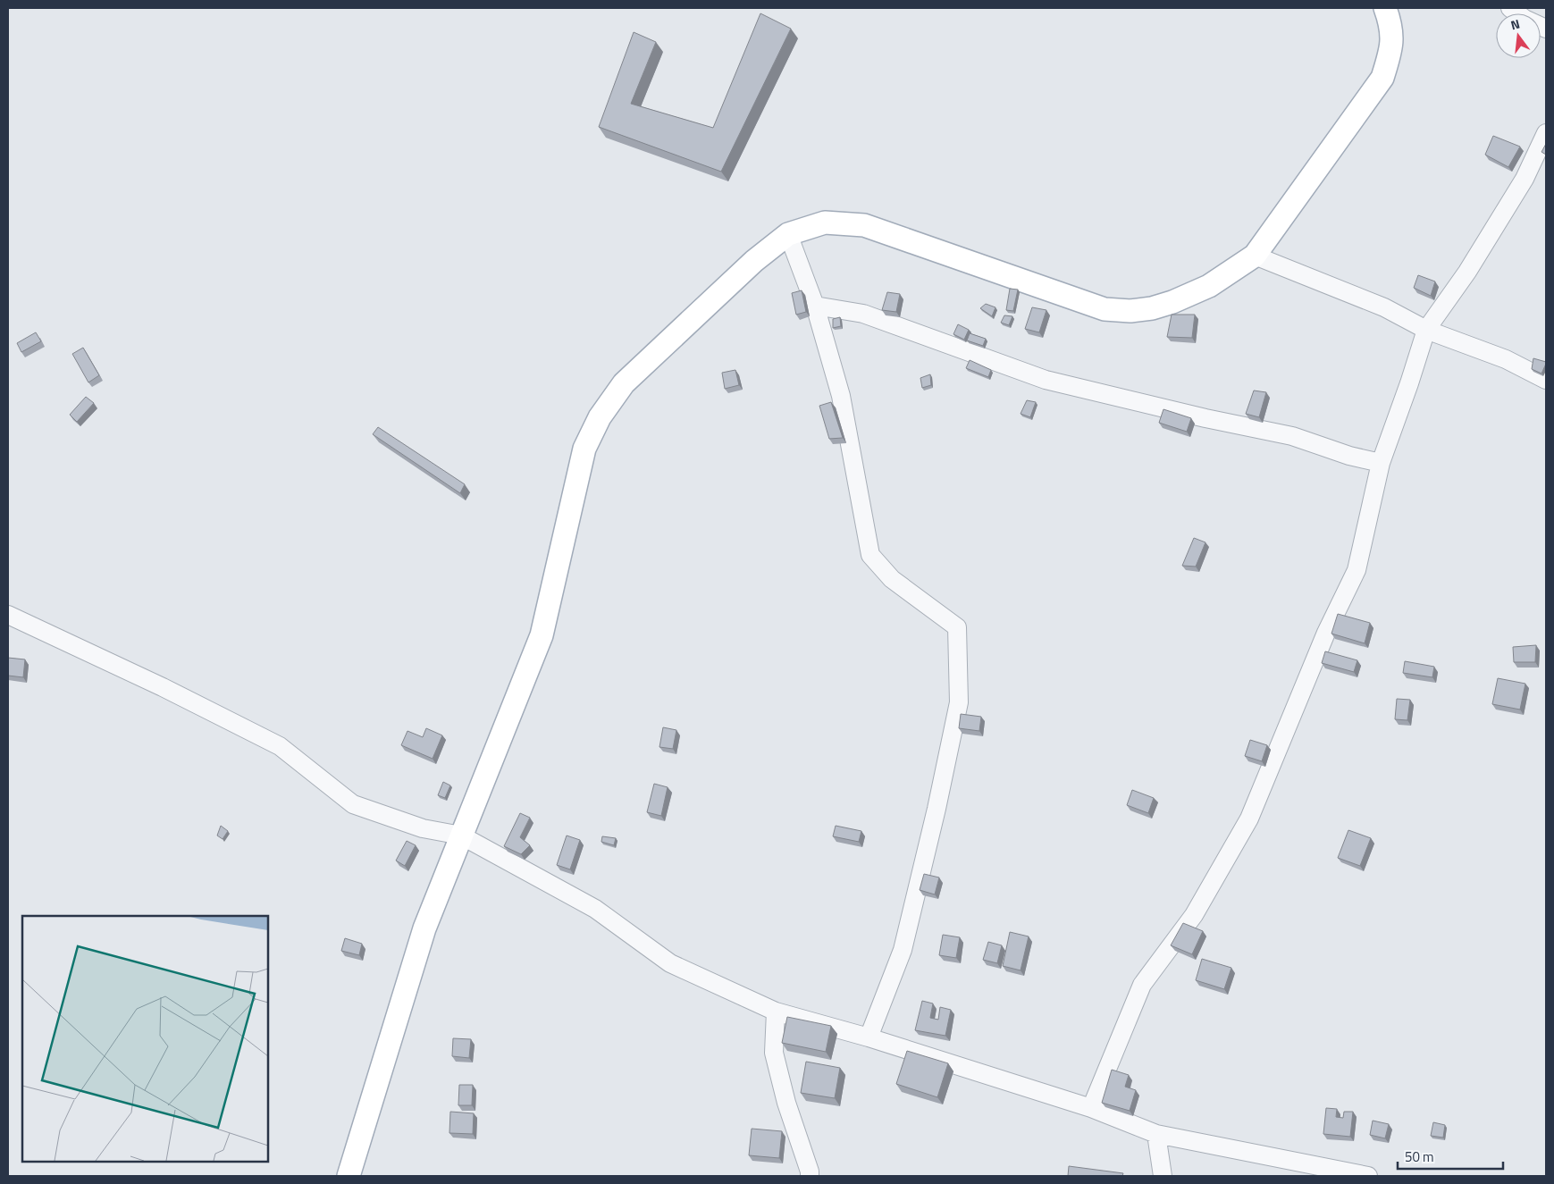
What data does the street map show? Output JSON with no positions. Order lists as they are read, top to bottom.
{
  "scale_bar": "50 m",
  "north": "top"
}
